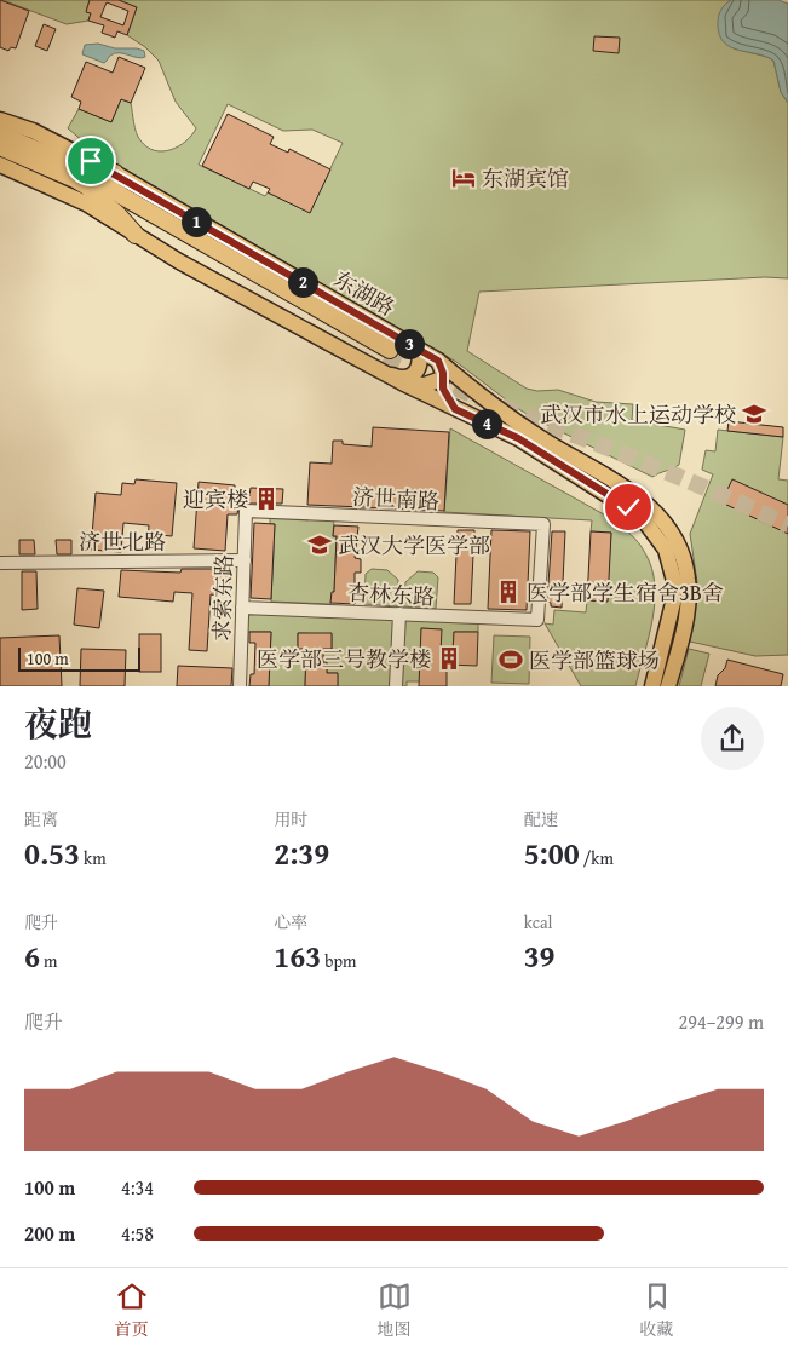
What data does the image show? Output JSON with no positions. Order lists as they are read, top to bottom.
{
  "streets": {
    "main road": ["东湖路"],
    "street": [
      "济世南路",
      "济世北路",
      "杏林东路",
      "求索东路"
    ]
  },
  "crossings": [
    ["济世南路", "杏林东路"],
    ["济世南路", "求索东路"],
    ["济世北路", "求索东路"],
    ["杏林东路", "求索东路"]
  ],
  "places": {
    "hotel": ["东湖宾馆"],
    "school or university": ["武汉市水上运动学校", "武汉大学医学部"],
    "building": ["迎宾楼", "医学部学生宿舍3B舍", "医学部三号教学楼"],
    "sports": ["医学部篮球场"]
  },
  "scale_bar": "100 m",
  "page": {
    "pins": [
      "1",
      "2",
      "3",
      "4"
    ],
    "scale": "100 m",
    "heading": ["夜跑", "20:00"],
    "stats": [
      ["距离", "0.53 km"],
      ["用时", "2:39"],
      ["配速", "5:00 /km"],
      ["爬升", "6 m"],
      ["心率", "163 bpm"],
      ["kcal", "39"]
    ],
    "chart": ["爬升", "294–299 m"],
    "list": [
      {
        "name": "100 m",
        "note": "4:34"
      },
      {
        "name": "200 m",
        "note": "4:58"
      }
    ],
    "tabs": ["首页", "地图", "收藏"]
  }
}
